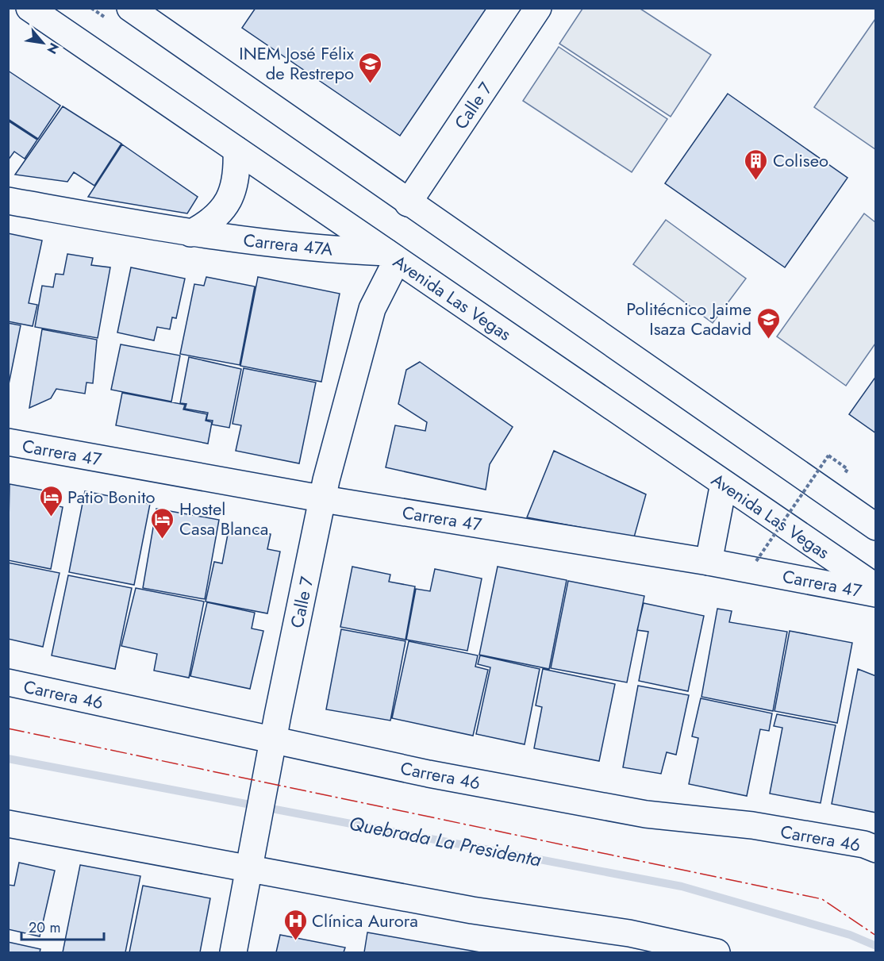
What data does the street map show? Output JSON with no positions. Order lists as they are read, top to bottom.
{
  "streets": {
    "street": [
      "Calle 7",
      "Carrera 47A",
      "Avenida Las Vegas",
      "Carrera 47",
      "Carrera 46"
    ]
  },
  "crossings": [
    ["Calle 7", "Carrera 47A"],
    ["Calle 7", "Avenida Las Vegas"],
    ["Calle 7", "Carrera 47"],
    ["Calle 7", "Carrera 46"],
    ["Carrera 47A", "Avenida Las Vegas"]
  ],
  "water": ["Quebrada La Presidenta"],
  "places": {
    "school or university": ["INEM José Félix de Restrepo", "Politécnico Jaime Isaza Cadavid"],
    "building": ["Coliseo"],
    "hotel": ["Patio Bonito", "Hostel Casa Blanca"],
    "hospital": ["Clínica Aurora"]
  },
  "scale_bar": "20 m",
  "north": "bottom right"
}
